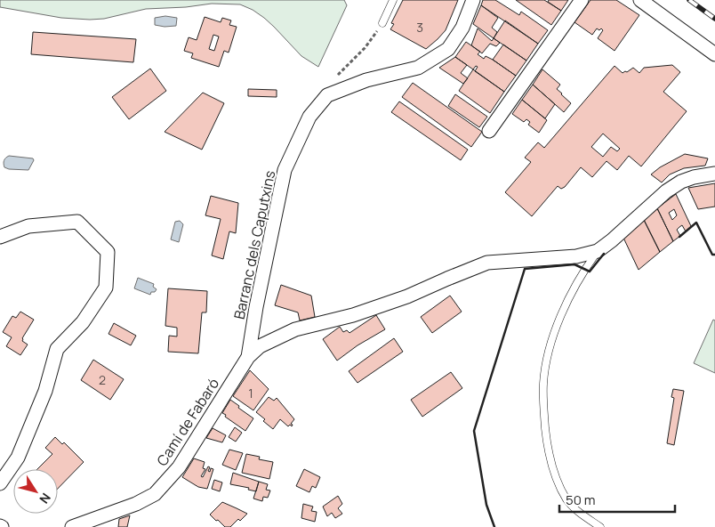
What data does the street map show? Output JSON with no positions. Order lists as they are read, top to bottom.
{
  "streets": {
    "street": ["Barranc dels Caputxins", "Camí de Fabaró"]
  },
  "crossings": [
    ["Barranc dels Caputxins", "Camí de Fabaró"]
  ],
  "house_numbers": ["3", "2", "1"],
  "scale_bar": "50 m",
  "north": "bottom right"
}
